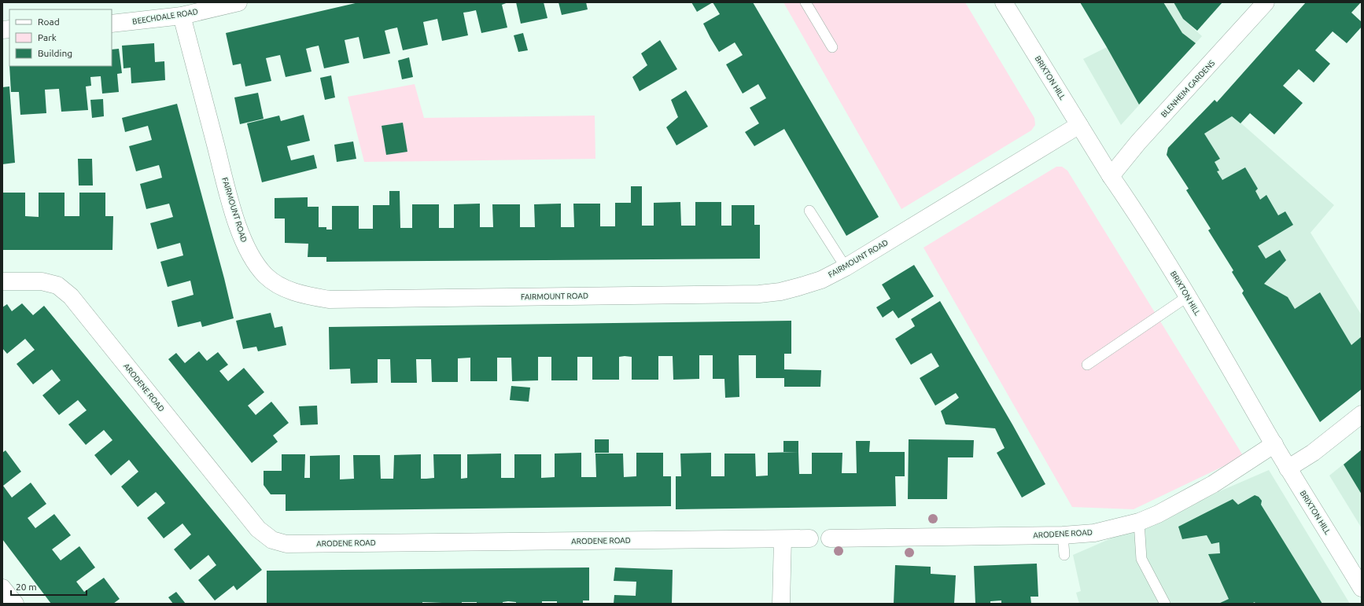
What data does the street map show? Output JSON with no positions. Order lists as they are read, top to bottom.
{
  "streets": {
    "main road": [
      "BEECHDALE ROAD",
      "BRIXTON HILL",
      "BLENHEIM GARDENS",
      "FAIRMOUNT ROAD",
      "ARODENE ROAD"
    ]
  },
  "crossings": [
    ["BEECHDALE ROAD", "FAIRMOUNT ROAD"],
    ["BRIXTON HILL", "BLENHEIM GARDENS"],
    ["BRIXTON HILL", "FAIRMOUNT ROAD"],
    ["BRIXTON HILL", "ARODENE ROAD"]
  ],
  "legend": ["Road", "Park", "Building"],
  "scale_bar": "20 m"
}
